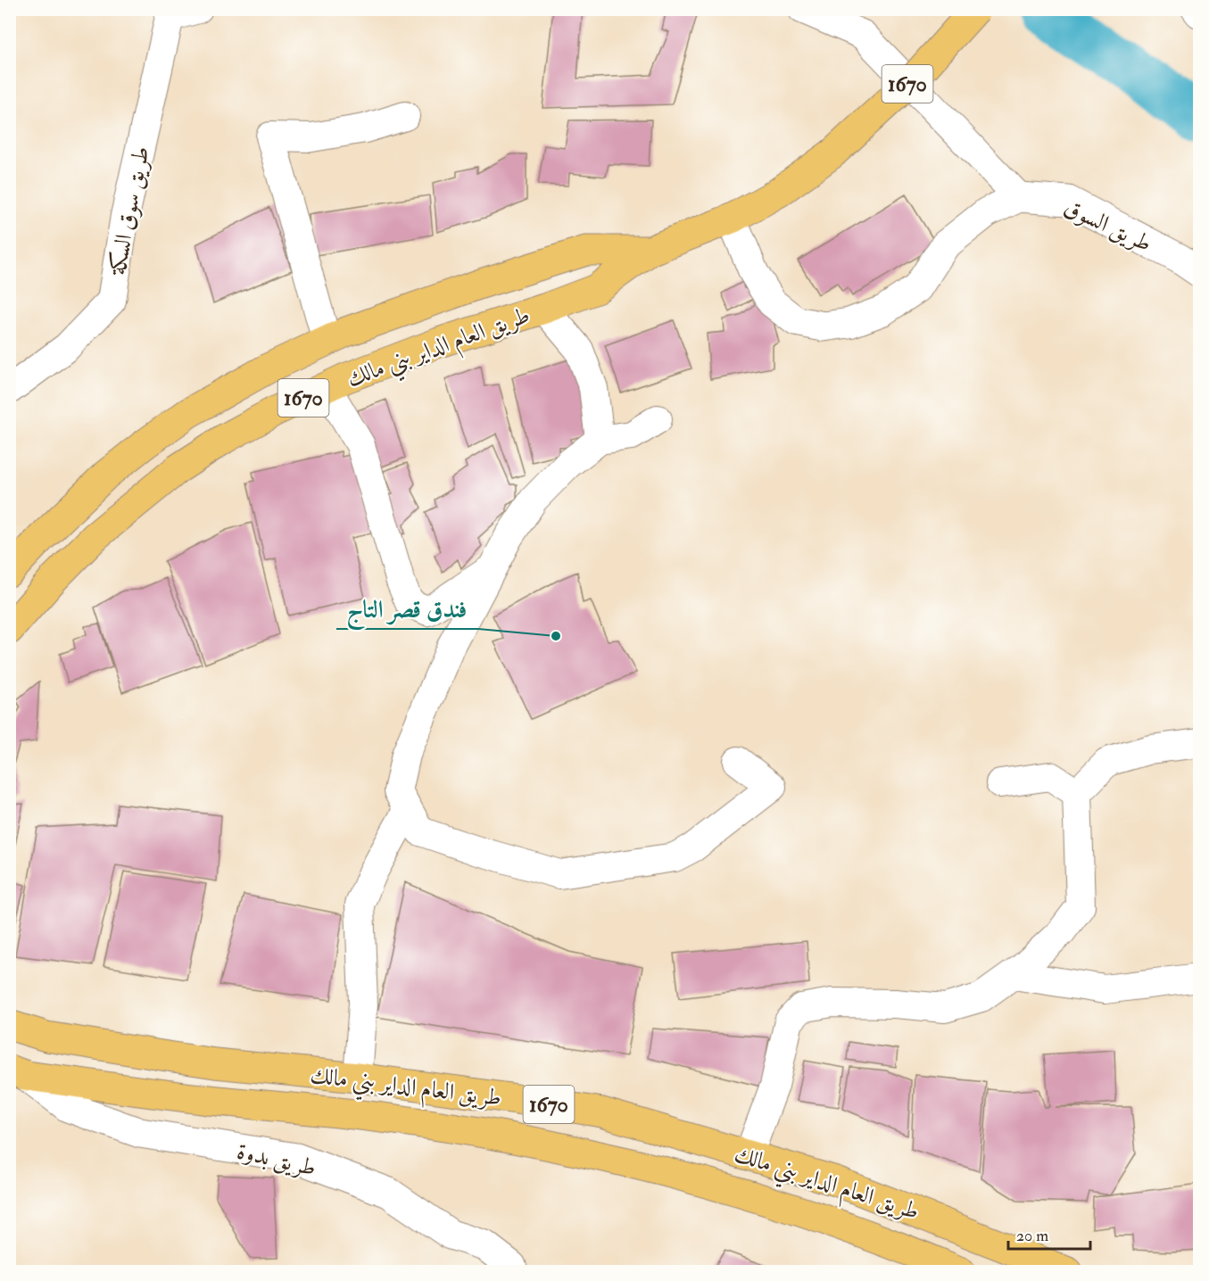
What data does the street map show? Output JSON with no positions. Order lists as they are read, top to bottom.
{
  "streets": {
    "highway": ["1670", "طريق العام الداير بني مالك"],
    "street": ["طريق سوق السكة", "طريق السوق", "طريق بدوة"]
  },
  "crossings": [
    ["طريق السوق", "طريق العام الداير بني مالك"],
    ["طريق العام الداير بني مالك", "طريق بدوة"]
  ],
  "places": ["فندق قصر التاج"],
  "scale_bar": "20 m"
}
